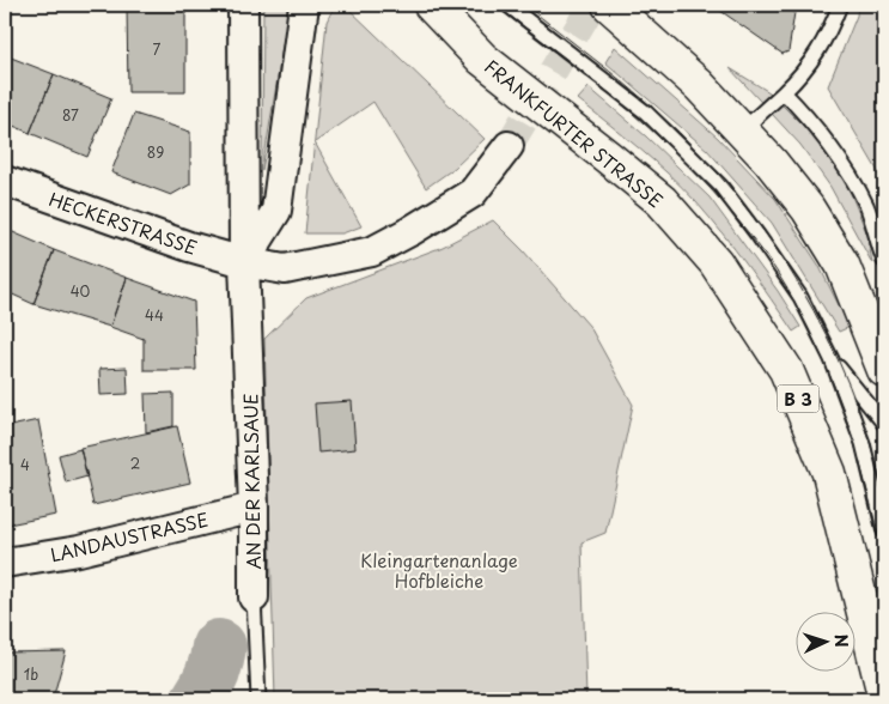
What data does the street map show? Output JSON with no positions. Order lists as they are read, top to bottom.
{
  "streets": {
    "main road": ["FRANKFURTER STRASSE", "B 3"],
    "street": ["HECKERSTRASSE", "AN DER KARLSAUE", "LANDAUSTRASSE"]
  },
  "crossings": [
    ["HECKERSTRASSE", "AN DER KARLSAUE"],
    ["AN DER KARLSAUE", "LANDAUSTRASSE"]
  ],
  "parks": ["Kleingartenanlage Hofbleiche"],
  "house_numbers": [
    "7",
    "87",
    "89",
    "40",
    "44",
    "2",
    "4",
    "1b"
  ],
  "north": "right"
}
